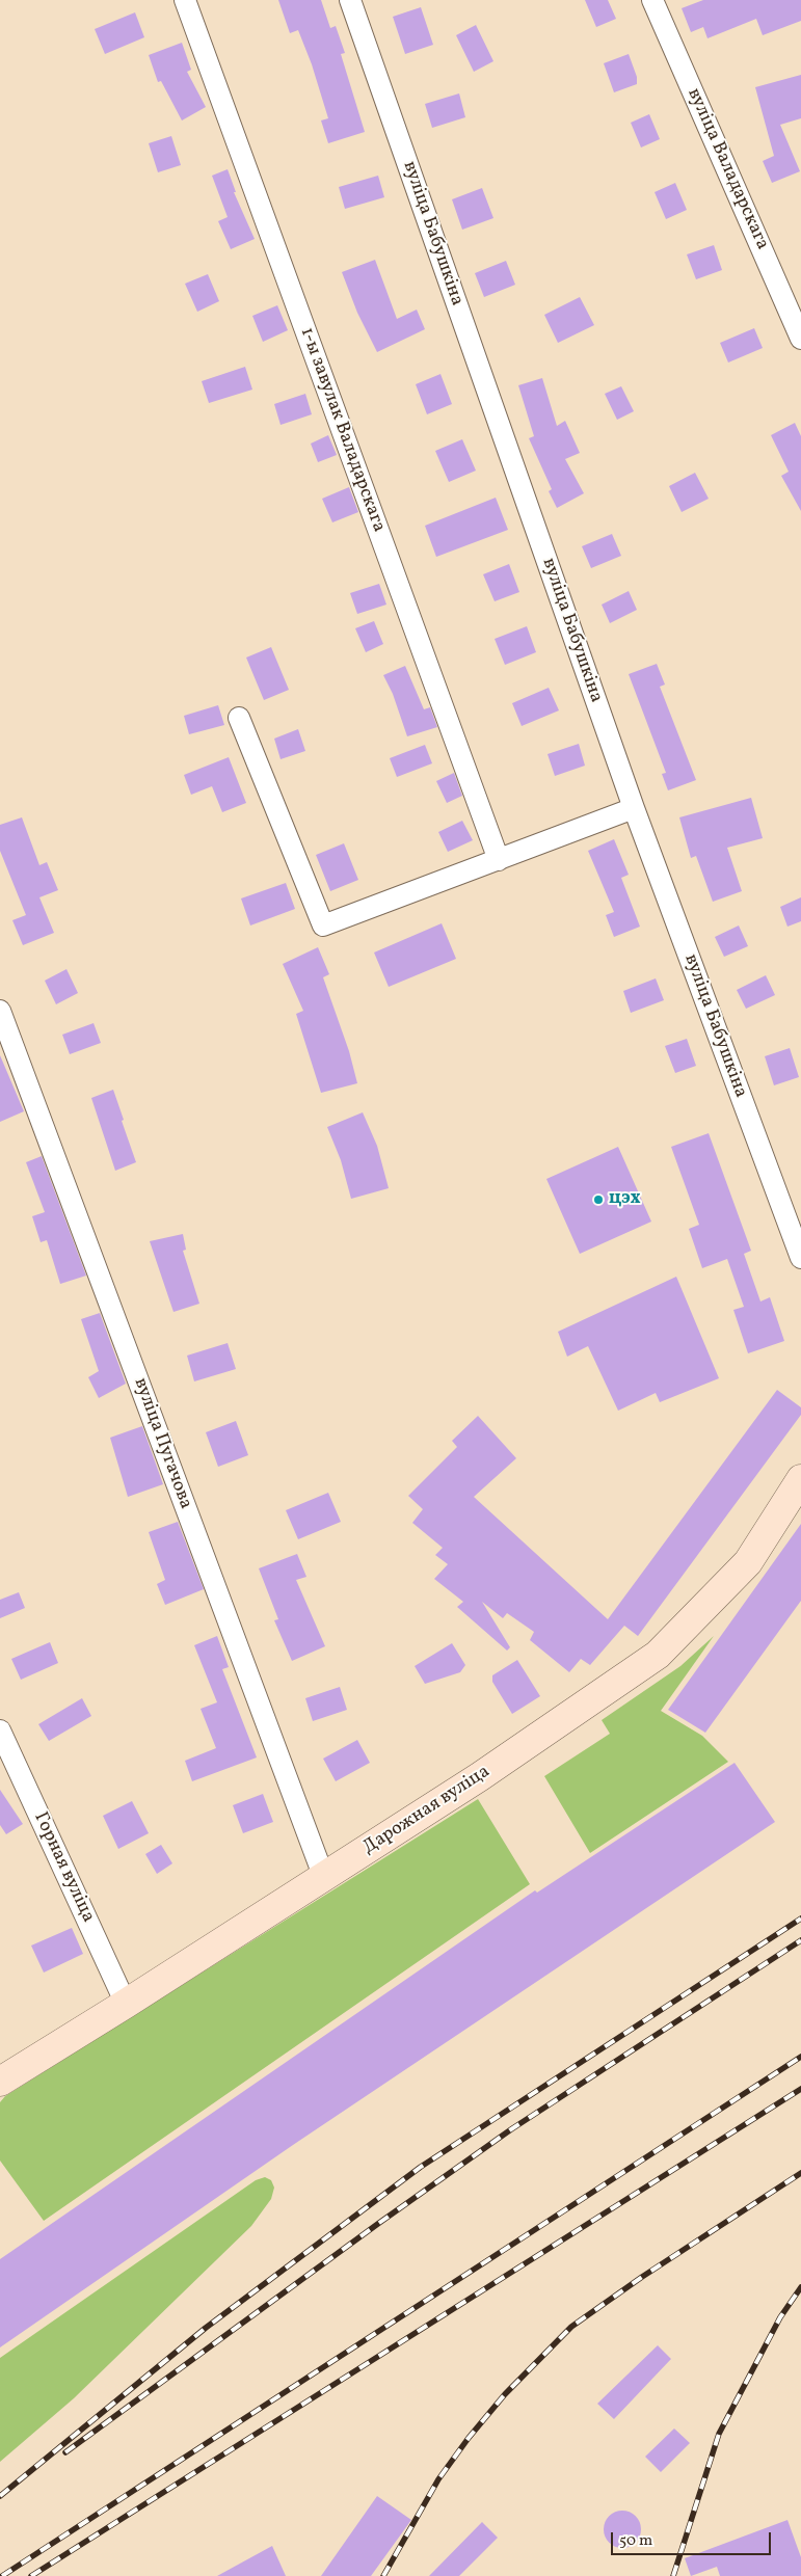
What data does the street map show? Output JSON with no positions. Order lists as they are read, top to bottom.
{
  "streets": {
    "street": [
      "вуліца Валадарскага",
      "вуліца Бабушкіна",
      "1-ы завулак Валадарскага",
      "вуліца Пугачова",
      "Дарожная вуліца",
      "Горная вуліца"
    ]
  },
  "crossings": [
    ["вуліца Пугачова", "Дарожная вуліца"],
    ["Дарожная вуліца", "Горная вуліца"]
  ],
  "places": ["цэх"],
  "scale_bar": "50 m"
}
